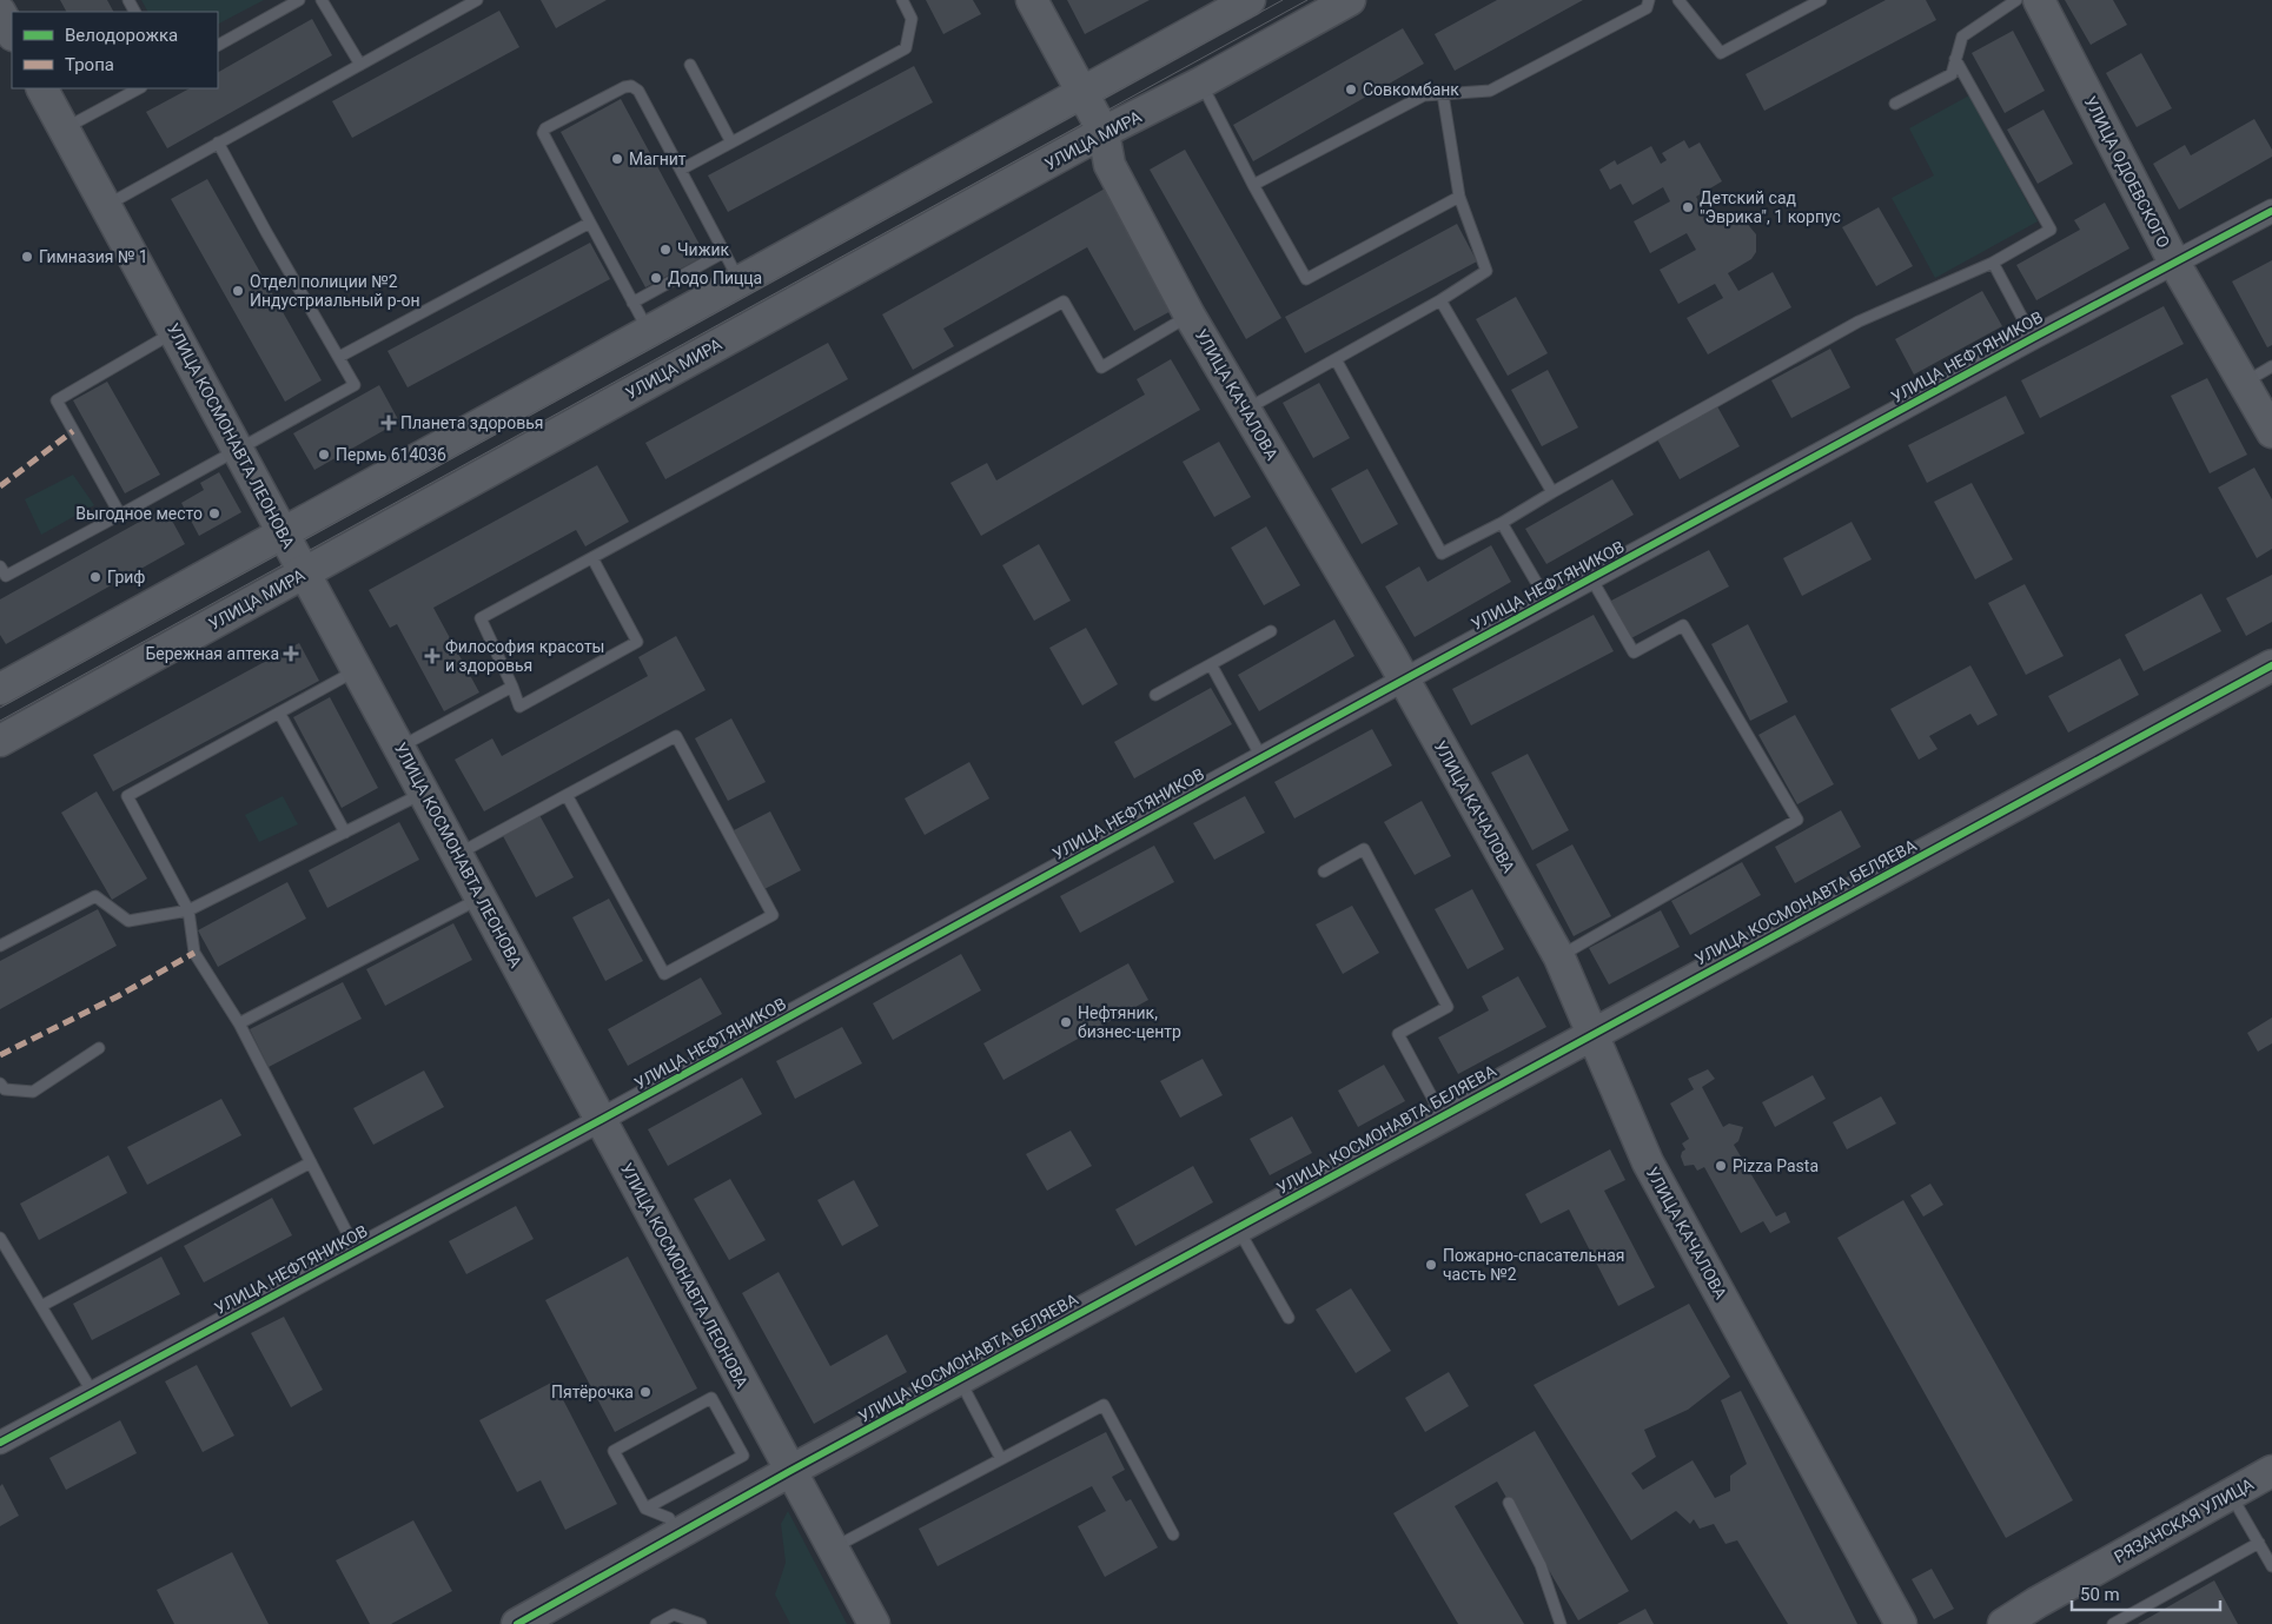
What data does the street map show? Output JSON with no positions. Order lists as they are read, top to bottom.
{
  "streets": {
    "main road": [
      "УЛИЦА МИРА",
      "УЛИЦА ОДОЕВСКОГО",
      "УЛИЦА КАЧАЛОВА",
      "УЛИЦА КОСМОНАВТА ЛЕОНОВА",
      "УЛИЦА КОСМОНАВТА БЕЛЯЕВА",
      "РЯЗАНСКАЯ УЛИЦА"
    ],
    "street": ["УЛИЦА НЕФТЯНИКОВ"]
  },
  "crossings": [
    ["УЛИЦА МИРА", "УЛИЦА КАЧАЛОВА"],
    ["УЛИЦА МИРА", "УЛИЦА КОСМОНАВТА ЛЕОНОВА"],
    ["УЛИЦА ОДОЕВСКОГО", "УЛИЦА НЕФТЯНИКОВ"],
    ["УЛИЦА НЕФТЯНИКОВ", "УЛИЦА КАЧАЛОВА"],
    ["УЛИЦА НЕФТЯНИКОВ", "УЛИЦА КОСМОНАВТА ЛЕОНОВА"],
    ["УЛИЦА КАЧАЛОВА", "УЛИЦА КОСМОНАВТА БЕЛЯЕВА"],
    ["УЛИЦА КОСМОНАВТА ЛЕОНОВА", "УЛИЦА КОСМОНАВТА БЕЛЯЕВА"]
  ],
  "places": {
    "other": [
      "Совкомбанк",
      "Магнит",
      "Детский сад \"Эврика\", 1 корпус",
      "Чижик",
      "Гимназия № 1",
      "Додо Пицца",
      "Отдел полиции №2 Индустриальный р-он",
      "Пермь 614036",
      "Выгодное место",
      "Гриф",
      "Нефтяник, бизнес-центр",
      "Pizza Pasta",
      "Пожарно-спасательная часть №2",
      "Пятёрочка"
    ],
    "health": ["Планета здоровья", "Бережная аптека", "Философия красоты и здоровья"]
  },
  "legend": ["Велодорожка", "Тропа"],
  "scale_bar": "50 m"
}
